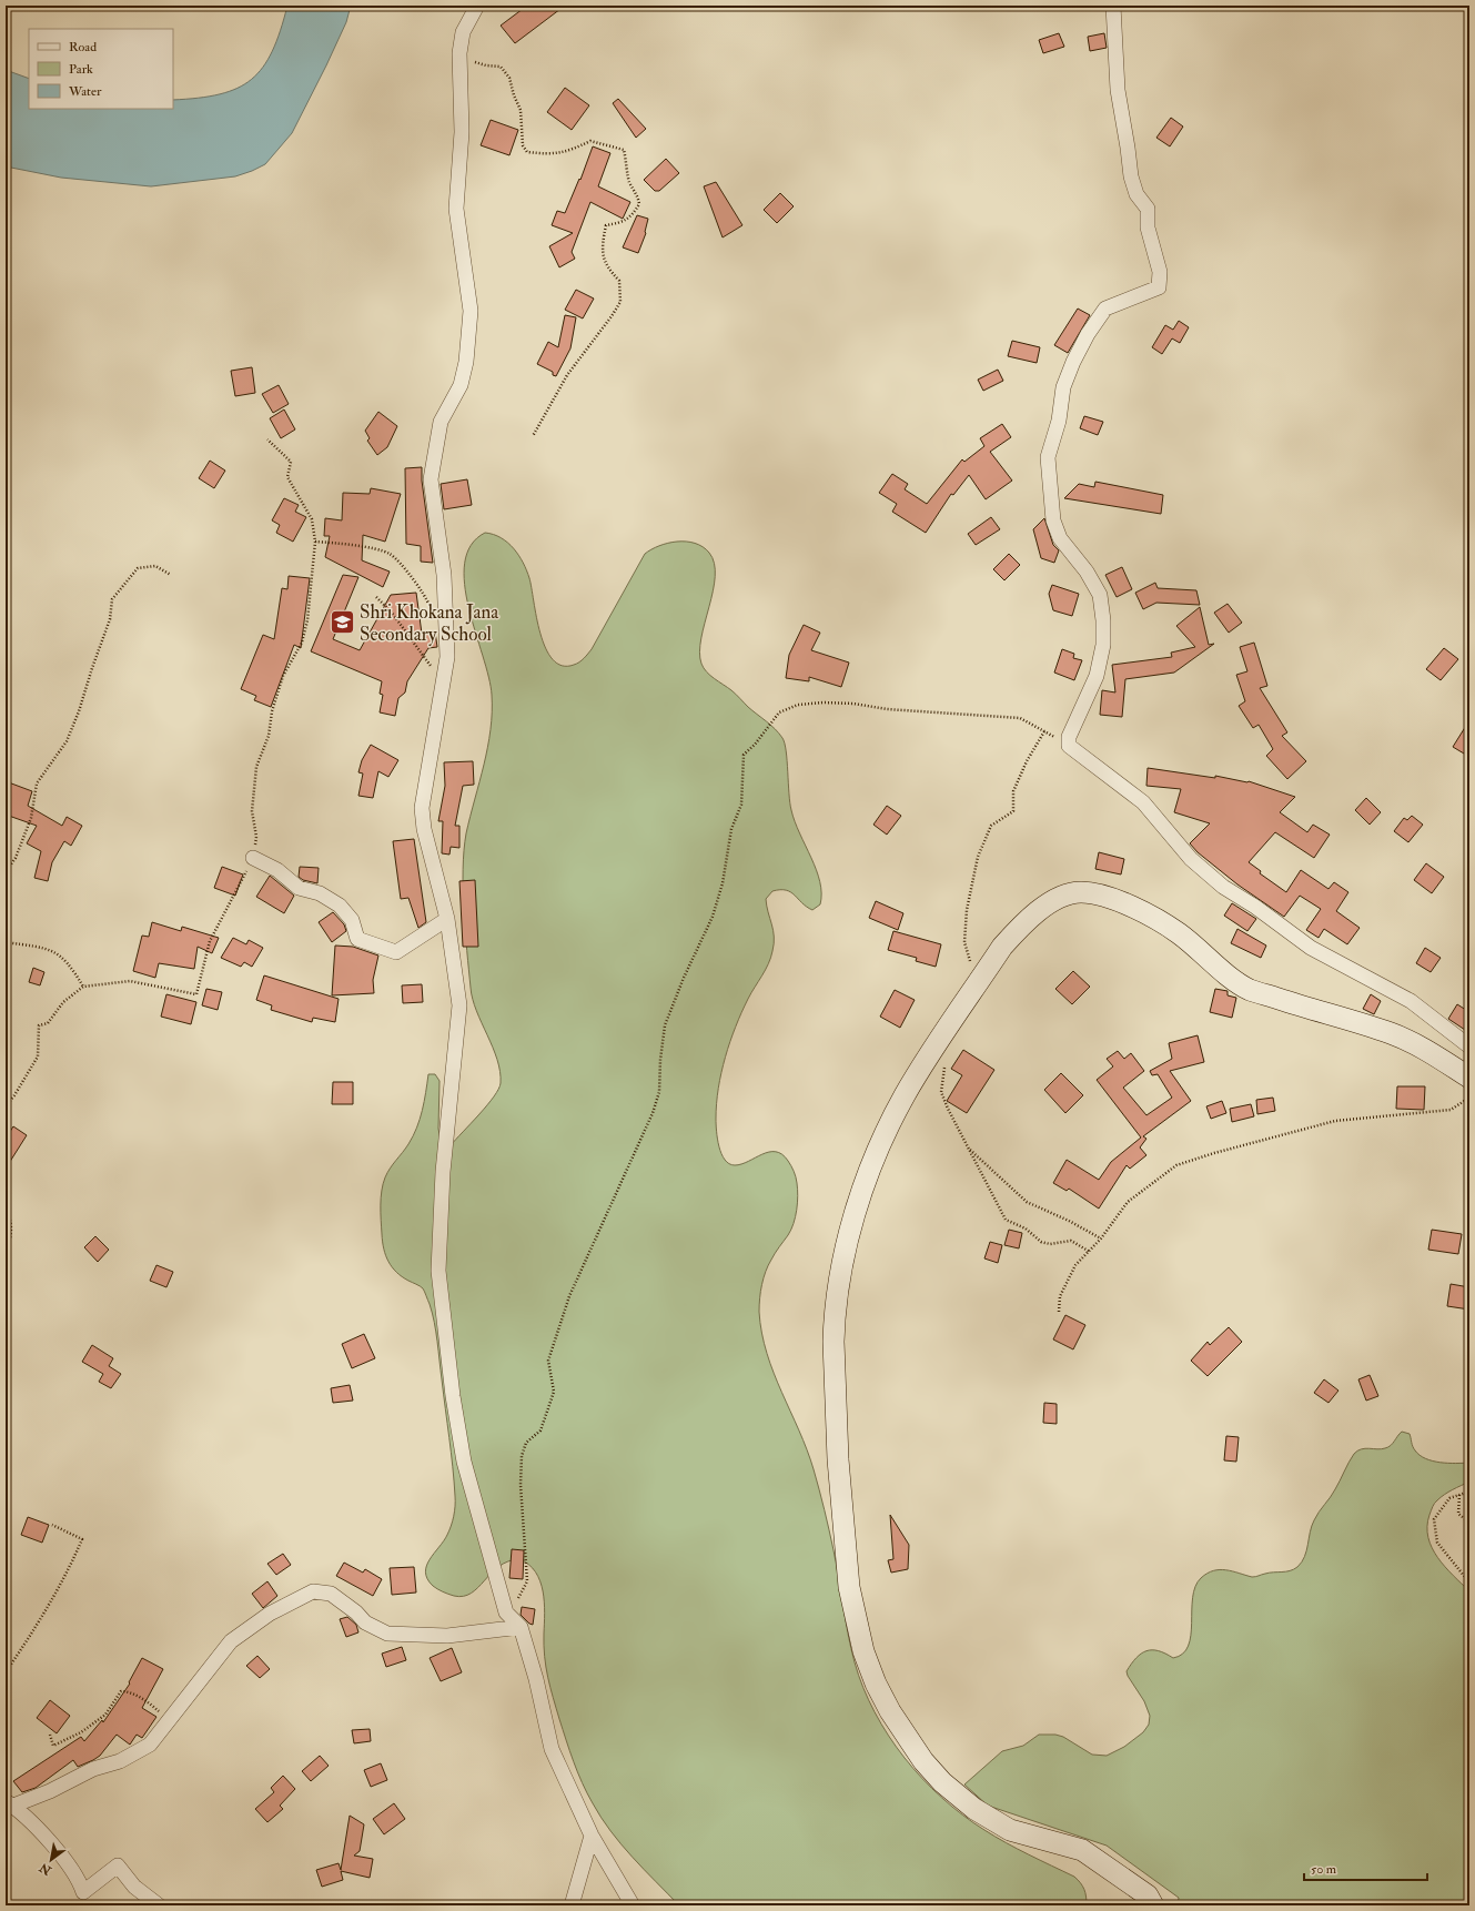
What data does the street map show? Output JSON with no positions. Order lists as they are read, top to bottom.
{
  "places": {
    "school or university": ["Shri Khokana Jana Secondary School"]
  },
  "legend": ["Road", "Park", "Water"],
  "scale_bar": "50 m",
  "north": "bottom left"
}
